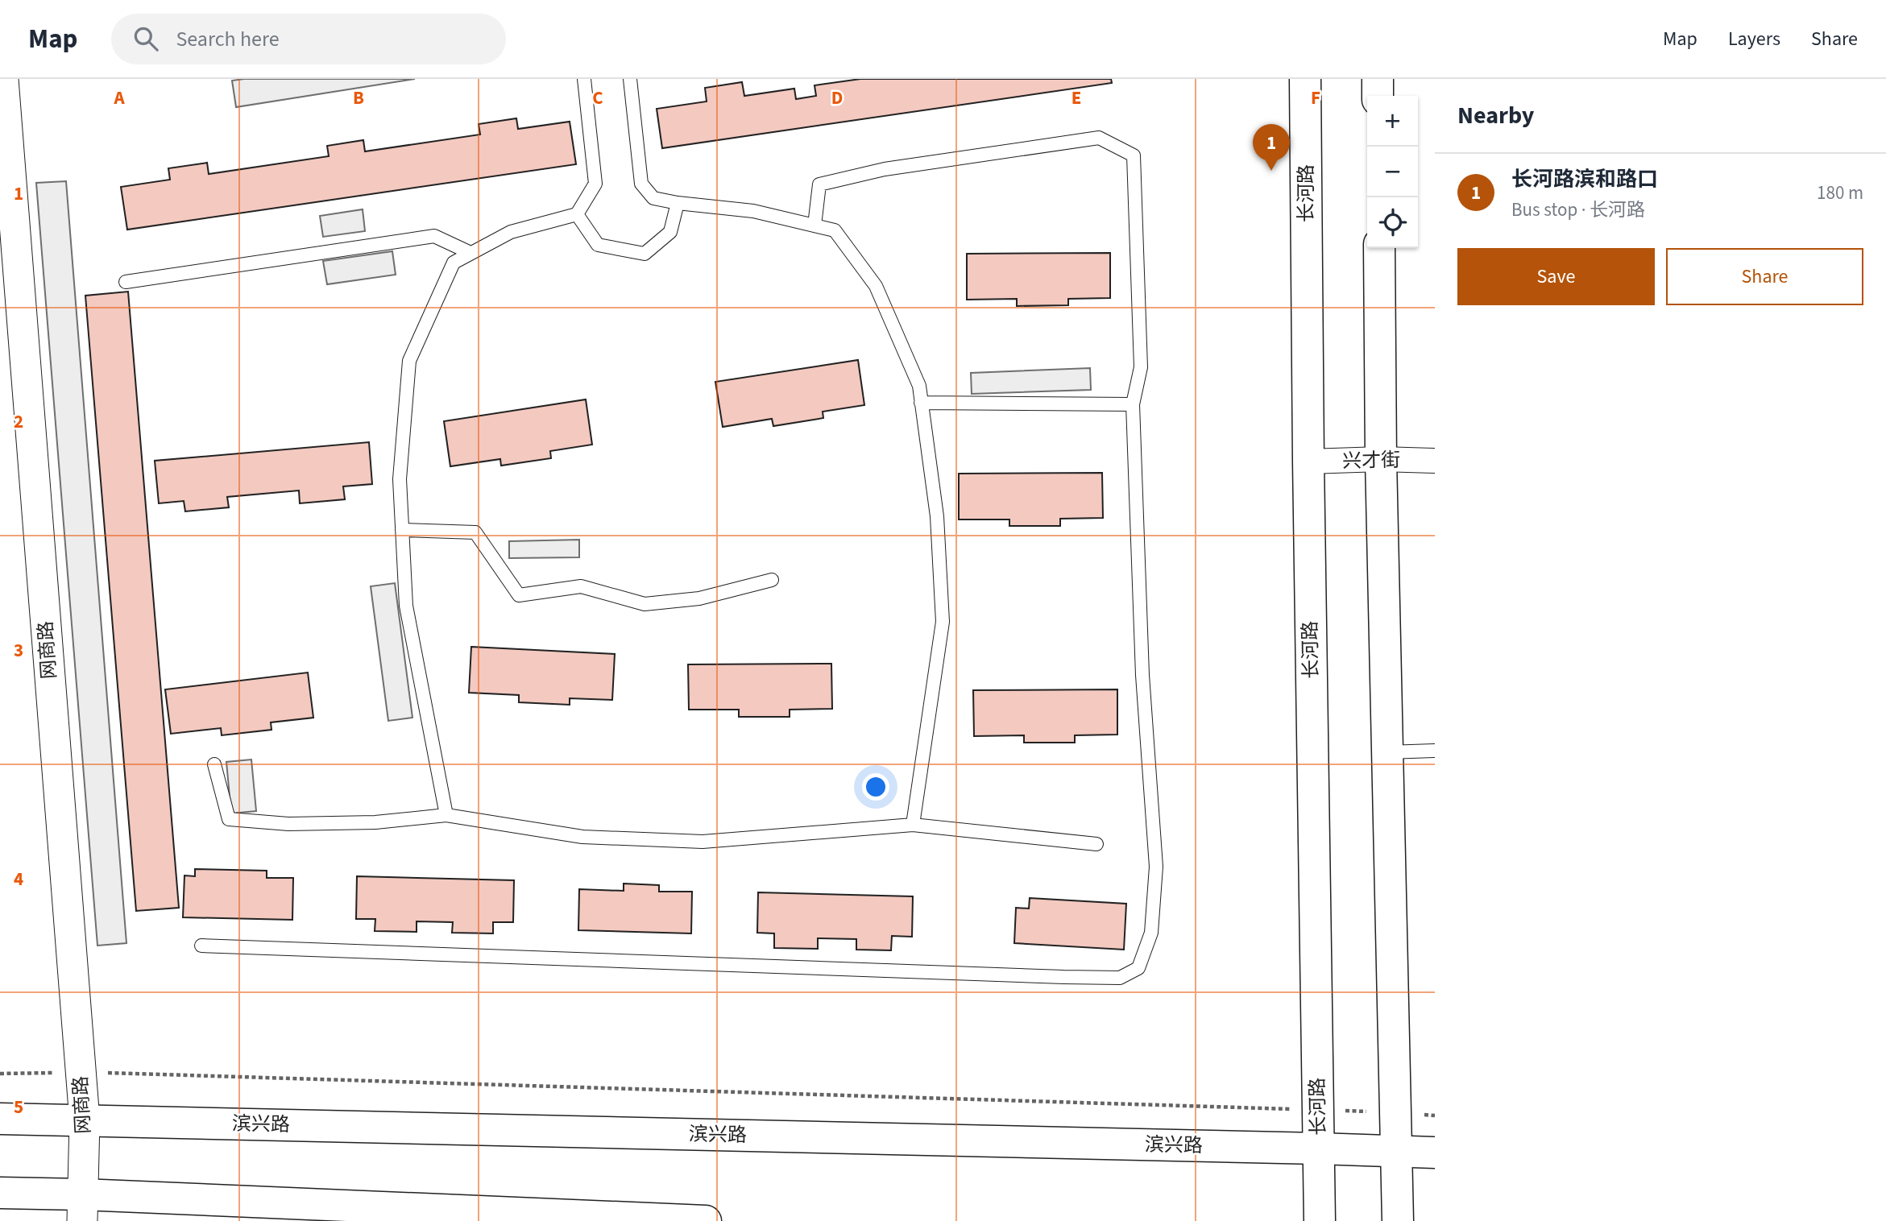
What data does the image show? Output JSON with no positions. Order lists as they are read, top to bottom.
{
  "streets": {
    "main road": ["长河路", "滨兴路"],
    "street": ["兴才街", "网商路"]
  },
  "crossings": [
    ["长河路", "兴才街"],
    ["长河路", "滨兴路"],
    ["网商路", "滨兴路"]
  ],
  "page": {
    "header": "Map",
    "search": "Search here",
    "nav": ["Map", "Layers", "Share"],
    "heading": "Nearby",
    "map_buttons": ["+", "−"],
    "pins": "1",
    "list": [
      {
        "mark": "1",
        "name": "长河路滨和路口",
        "note": "Bus stop · 长河路",
        "value": "180 m"
      }
    ],
    "buttons": ["Save", "Share"]
  },
  "grid": {
    "columns": [
      "A",
      "B",
      "C",
      "D",
      "E",
      "F"
    ],
    "rows": [
      "1",
      "2",
      "3",
      "4",
      "5"
    ]
  }
}
